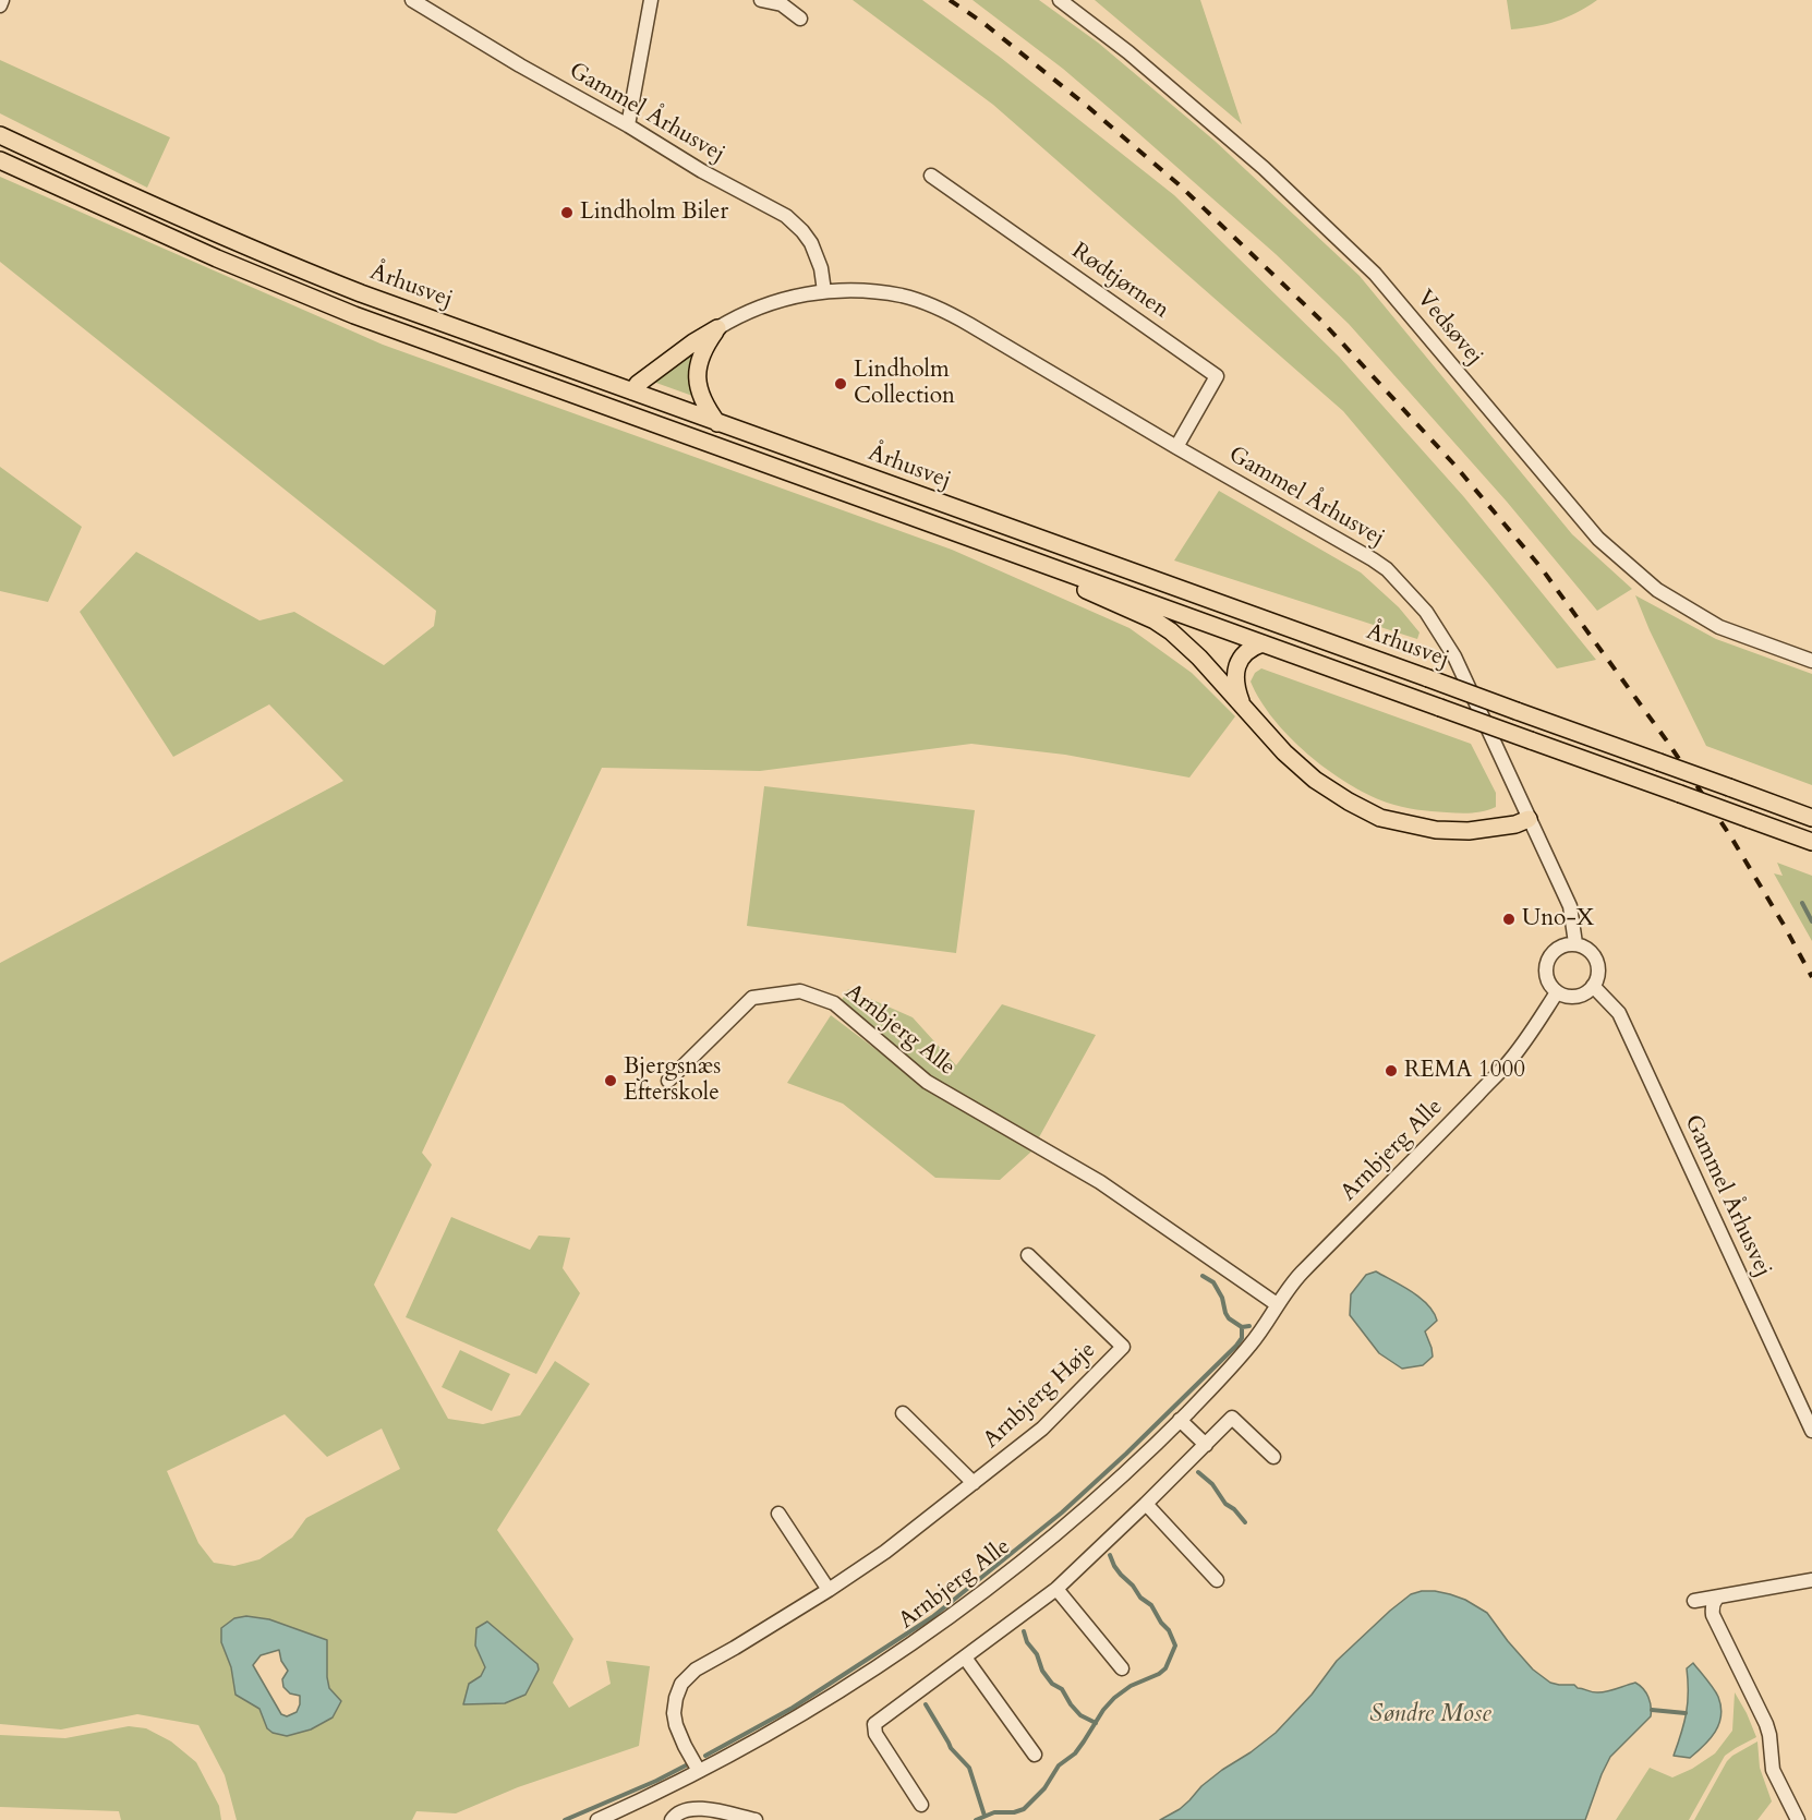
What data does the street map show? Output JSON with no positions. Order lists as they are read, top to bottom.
{
  "streets": {
    "main road": ["Århusvej"],
    "street": [
      "Gammel Århusvej",
      "Rødtjørnen",
      "Vedsøvej",
      "Arnbjerg Alle",
      "Arnbjerg Høje"
    ]
  },
  "crossings": [
    ["Gammel Århusvej", "Rødtjørnen"],
    ["Gammel Århusvej", "Arnbjerg Alle"],
    ["Arnbjerg Alle", "Arnbjerg Høje"]
  ],
  "water": ["Søndre Mose"],
  "places": [
    "Lindholm Biler",
    "Lindholm Collection",
    "Uno-X",
    "REMA 1000",
    "Bjergsnæs Efterskole"
  ]
}
